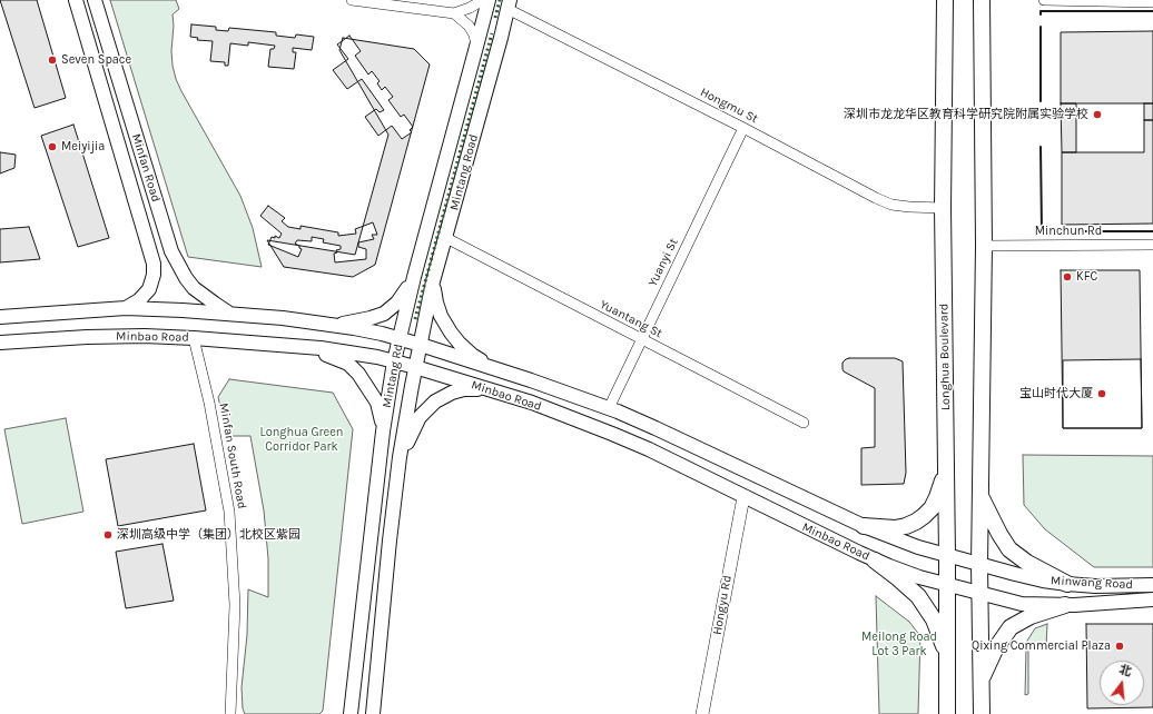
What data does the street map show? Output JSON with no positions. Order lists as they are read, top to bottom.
{
  "streets": {
    "main road": [
      "Minfan Road",
      "Mintang Road",
      "Minbao Road",
      "Longhua Boulevard",
      "Mintang Rd",
      "Minwang Road"
    ],
    "street": [
      "Hongmu St",
      "Minchun Rd",
      "Yuanyi St",
      "Yuantang St",
      "Minfan South Road",
      "Hongyu Rd"
    ]
  },
  "crossings": [
    ["Hongmu St", "Mintang Road"],
    ["Hongmu St", "Yuanyi St"],
    ["Hongmu St", "Longhua Boulevard"],
    ["Minfan Road", "Minbao Road"],
    ["Mintang Road", "Yuantang St"],
    ["Mintang Road", "Minbao Road"],
    ["Mintang Road", "Mintang Rd"],
    ["Yuanyi St", "Yuantang St"],
    ["Yuanyi St", "Minbao Road"],
    ["Minbao Road", "Longhua Boulevard"],
    ["Minbao Road", "Mintang Rd"],
    ["Minbao Road", "Minfan South Road"],
    ["Minbao Road", "Minwang Road"],
    ["Minbao Road", "Hongyu Rd"]
  ],
  "parks": ["Longhua Green Corridor Park", "Meilong Road Lot 3 Park"],
  "places": [
    "Seven Space",
    "深圳市龙龙华区教育科学研究院附属实验学校",
    "Meiyijia",
    "KFC",
    "宝山时代大厦",
    "深圳高级中学（集团）北校区紫园",
    "Qixing Commercial Plaza"
  ],
  "north": "top"
}
